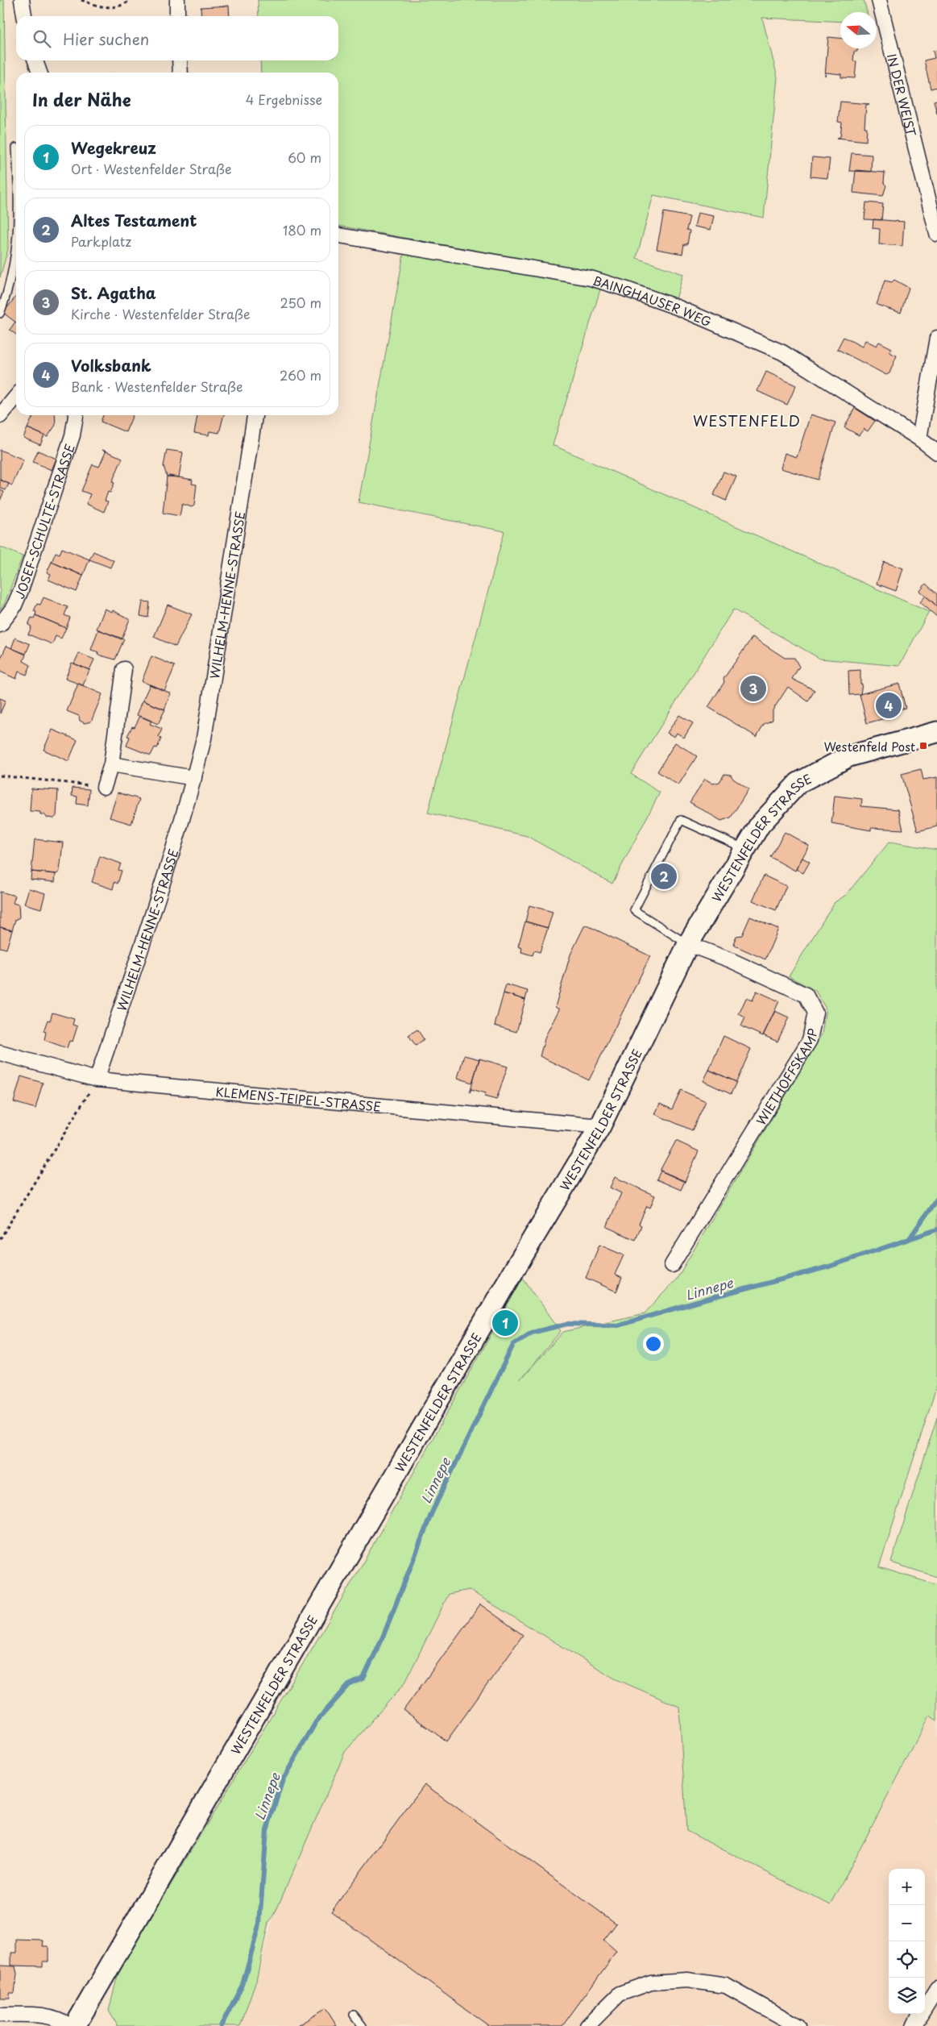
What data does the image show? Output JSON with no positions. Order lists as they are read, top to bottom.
{
  "streets": {
    "main road": ["WESTENFELDER STRASSE"],
    "street": [
      "IN DER WEIST",
      "BAINGHAUSER WEG",
      "JOSEF-SCHULTE-STRASSE",
      "WILHELM-HENNE-STRASSE",
      "WIETHOFFSKAMP",
      "KLEMENS-TEIPEL-STRASSE"
    ]
  },
  "crossings": [
    ["WILHELM-HENNE-STRASSE", "KLEMENS-TEIPEL-STRASSE"],
    ["WESTENFELDER STRASSE", "WIETHOFFSKAMP"],
    ["WESTENFELDER STRASSE", "KLEMENS-TEIPEL-STRASSE"]
  ],
  "districts": ["WESTENFELD"],
  "water": ["Linnepe"],
  "places": {
    "transit": ["Westenfeld Post"]
  },
  "north": "left",
  "page": {
    "search": "Hier suchen",
    "heading": ["In der Nähe", "4 Ergebnisse"],
    "list": [
      {
        "mark": "1",
        "name": "Wegekreuz",
        "note": "Ort · Westenfelder Straße",
        "value": "60 m"
      },
      {
        "mark": "2",
        "name": "Altes Testament",
        "note": "Parkplatz",
        "value": "180 m"
      },
      {
        "mark": "3",
        "name": "St. Agatha",
        "note": "Kirche · Westenfelder Straße",
        "value": "250 m"
      },
      {
        "mark": "4",
        "name": "Volksbank",
        "note": "Bank · Westenfelder Straße",
        "value": "260 m"
      }
    ],
    "pins": [
      "3",
      "4",
      "2",
      "1"
    ],
    "map_buttons": ["+", "−"]
  }
}
